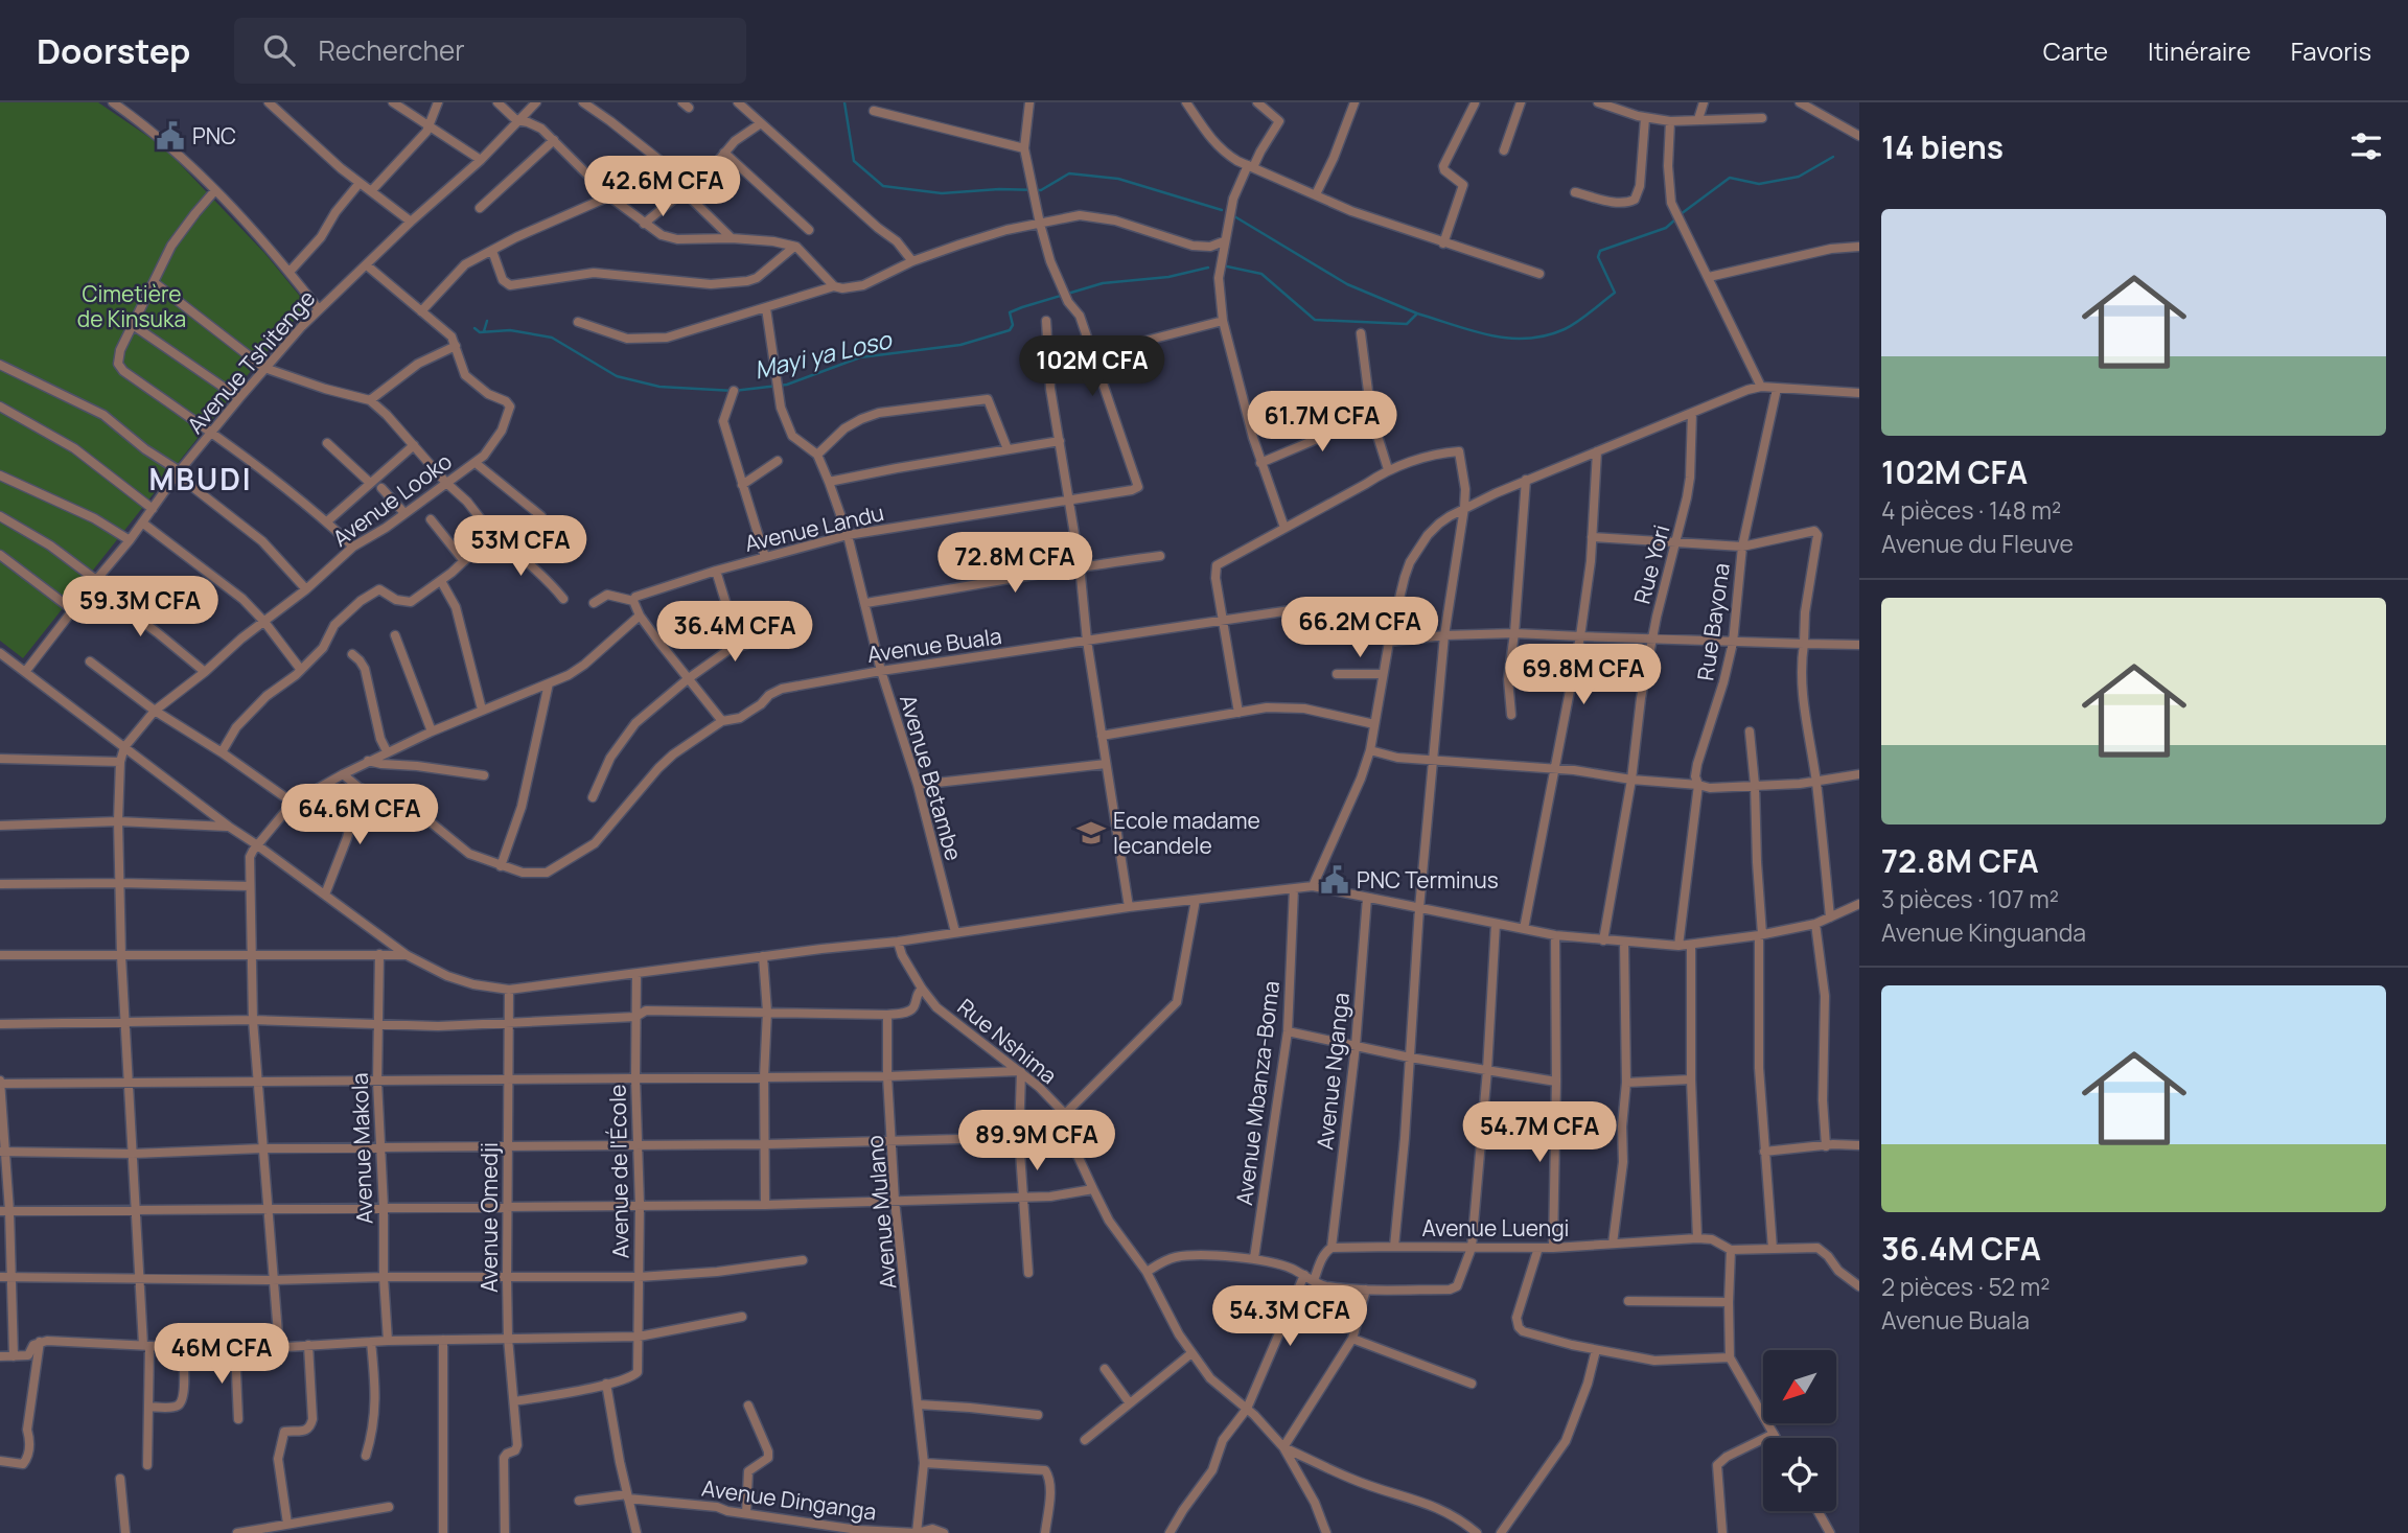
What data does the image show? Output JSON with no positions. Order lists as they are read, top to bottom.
{
  "streets": {
    "street": [
      "Avenue Tshitenge",
      "Avenue Looko",
      "Avenue Landu",
      "Rue Yori",
      "Rue Bayona",
      "Avenue Buala",
      "Avenue Betambe",
      "Rue Nshima",
      "Avenue Nganga",
      "Avenue Mbanza-Boma",
      "Avenue Makola",
      "Avenue de l'École",
      "Avenue Mulano",
      "Avenue Omedji",
      "Avenue Luengi",
      "Avenue Dinganga"
    ]
  },
  "crossings": [
    ["Avenue Tshitenge", "Avenue Looko"],
    ["Avenue Landu", "Avenue Betambe"],
    ["Avenue Buala", "Avenue Betambe"],
    ["Avenue Nganga", "Avenue Luengi"],
    ["Avenue Mulano", "Avenue Dinganga"]
  ],
  "districts": ["MBUDI"],
  "water": ["Mayi ya Loso"],
  "parks": ["Cimetière de Kinsuka"],
  "places": {
    "public building": ["PNC", "PNC Terminus"],
    "school or university": ["Ecole madame lecandele"]
  },
  "north": "bottom left",
  "page": {
    "header": "Doorstep",
    "search": "Rechercher",
    "nav": ["Carte", "Itinéraire", "Favoris"],
    "heading": "14 biens",
    "price": [
      "42.6M CFA",
      "102M CFA",
      "61.7M CFA",
      "53M CFA",
      "72.8M CFA",
      "59.3M CFA",
      "66.2M CFA",
      "36.4M CFA",
      "69.8M CFA",
      "64.6M CFA",
      "54.7M CFA",
      "89.9M CFA",
      "54.3M CFA",
      "46M CFA"
    ],
    "list": [
      {
        "name": "102M CFA",
        "note": "4 pièces · 148 m² · Avenue du Fleuve"
      },
      {
        "name": "72.8M CFA",
        "note": "3 pièces · 107 m² · Avenue Kinguanda"
      },
      {
        "name": "36.4M CFA",
        "note": "2 pièces · 52 m² · Avenue Buala"
      }
    ]
  }
}
